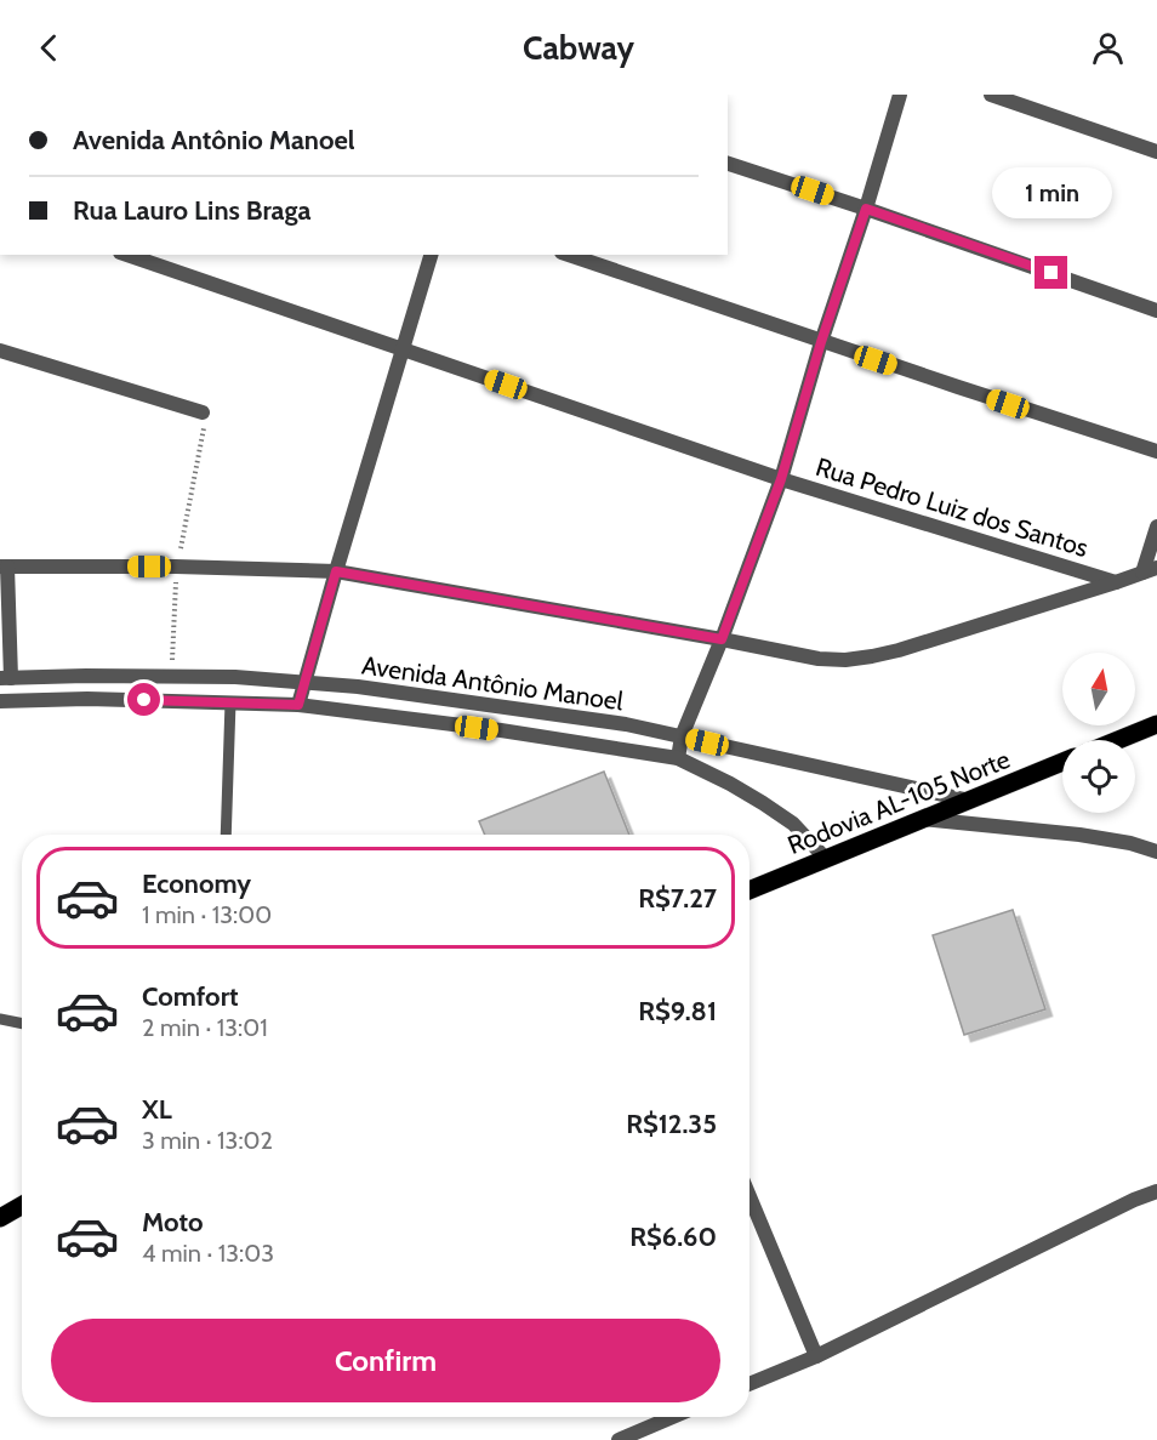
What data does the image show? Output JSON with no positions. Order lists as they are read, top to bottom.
{
  "streets": {
    "main road": ["Rodovia AL-105 Norte"],
    "street": ["Rua Pedro Luiz dos Santos", "Avenida Antônio Manoel"]
  },
  "crossings": [
    ["Avenida Antônio Manoel", "Rodovia AL-105 Norte"]
  ],
  "north": "top",
  "page": {
    "header": "Cabway",
    "banner": ["Avenida Antônio Manoel", "Rua Lauro Lins Braga"],
    "bubble": "1 min",
    "list": [
      {
        "name": "Economy",
        "note": "1 min · 13:00",
        "value": "R$7.27"
      },
      {
        "name": "Comfort",
        "note": "2 min · 13:01",
        "value": "R$9.81"
      },
      {
        "name": "XL",
        "note": "3 min · 13:02",
        "value": "R$12.35"
      },
      {
        "name": "Moto",
        "note": "4 min · 13:03",
        "value": "R$6.60"
      }
    ],
    "buttons": "Confirm"
  }
}
